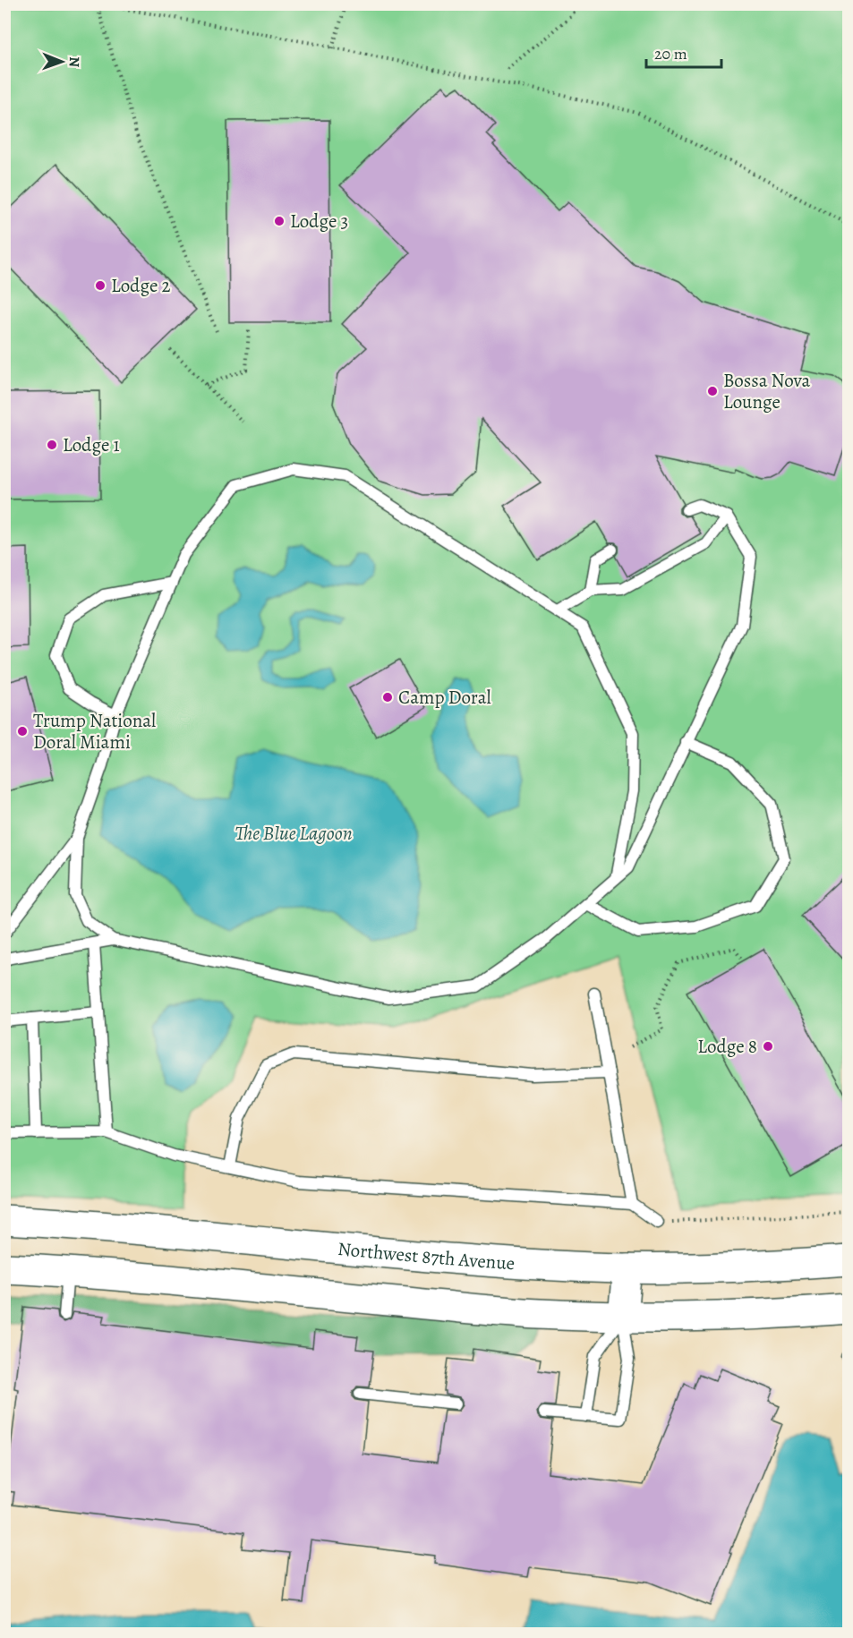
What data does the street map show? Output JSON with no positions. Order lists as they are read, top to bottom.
{
  "streets": {
    "main road": ["Northwest 87th Avenue"]
  },
  "water": ["The Blue Lagoon"],
  "places": [
    "Lodge 3",
    "Lodge 2",
    "Bossa Nova Lounge",
    "Lodge 1",
    "Camp Doral",
    "Trump National Doral Miami",
    "Lodge 8"
  ],
  "scale_bar": "20 m",
  "north": "right"
}
